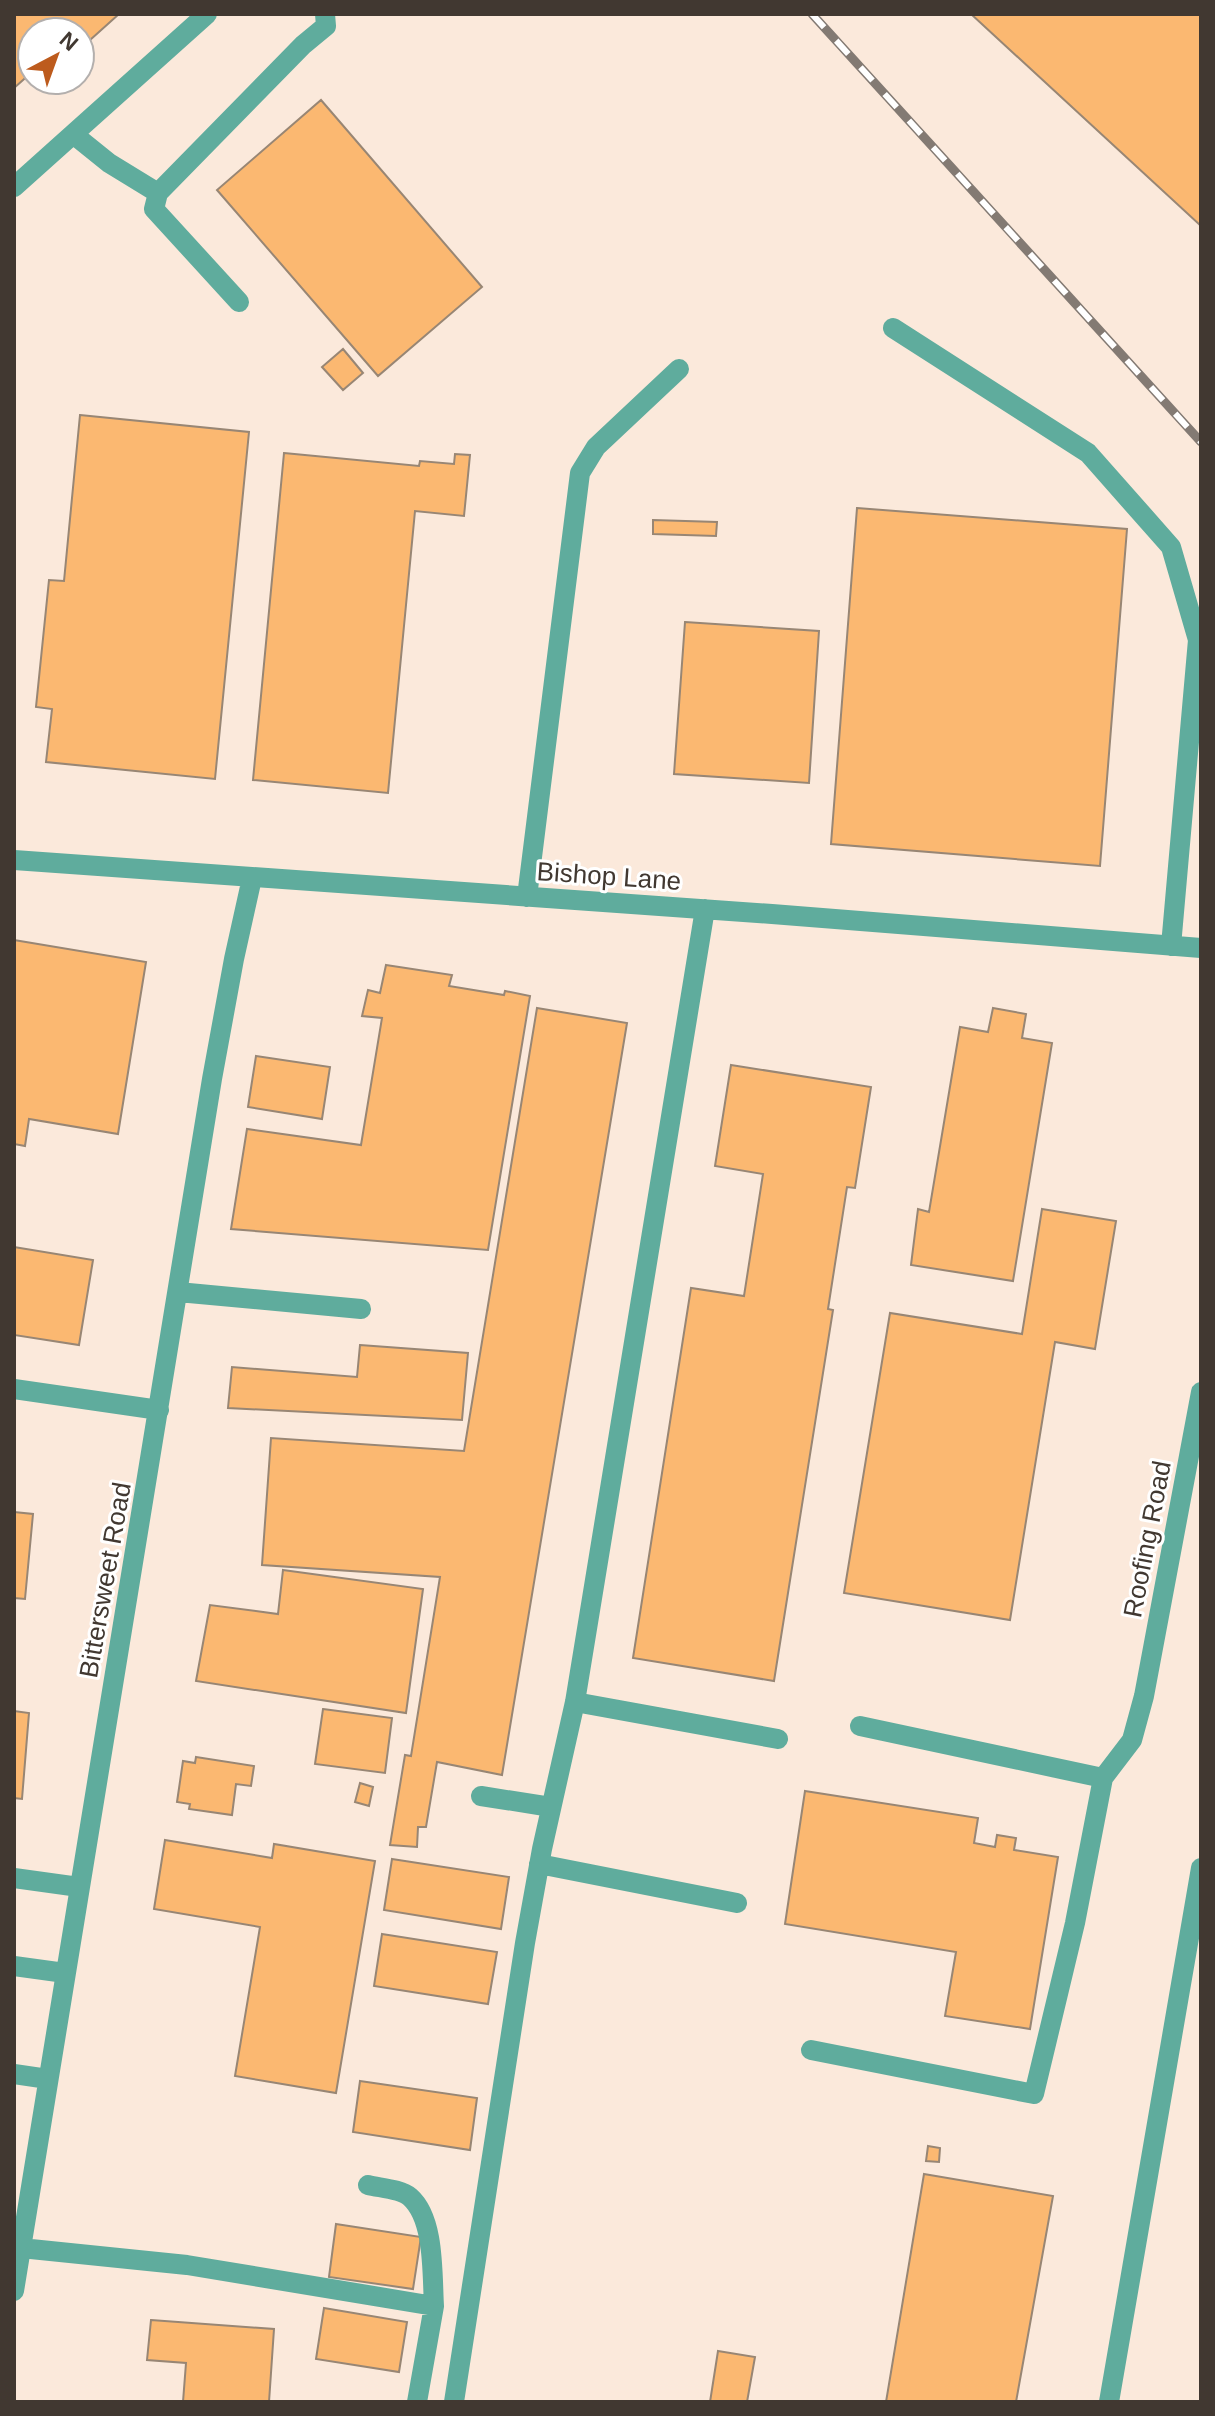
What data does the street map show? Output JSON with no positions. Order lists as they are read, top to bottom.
{
  "streets": {
    "street": ["Bishop Lane", "Roofing Road", "Bittersweet Road"]
  },
  "crossings": [
    ["Bishop Lane", "Bittersweet Road"]
  ],
  "north": "top right"
}
